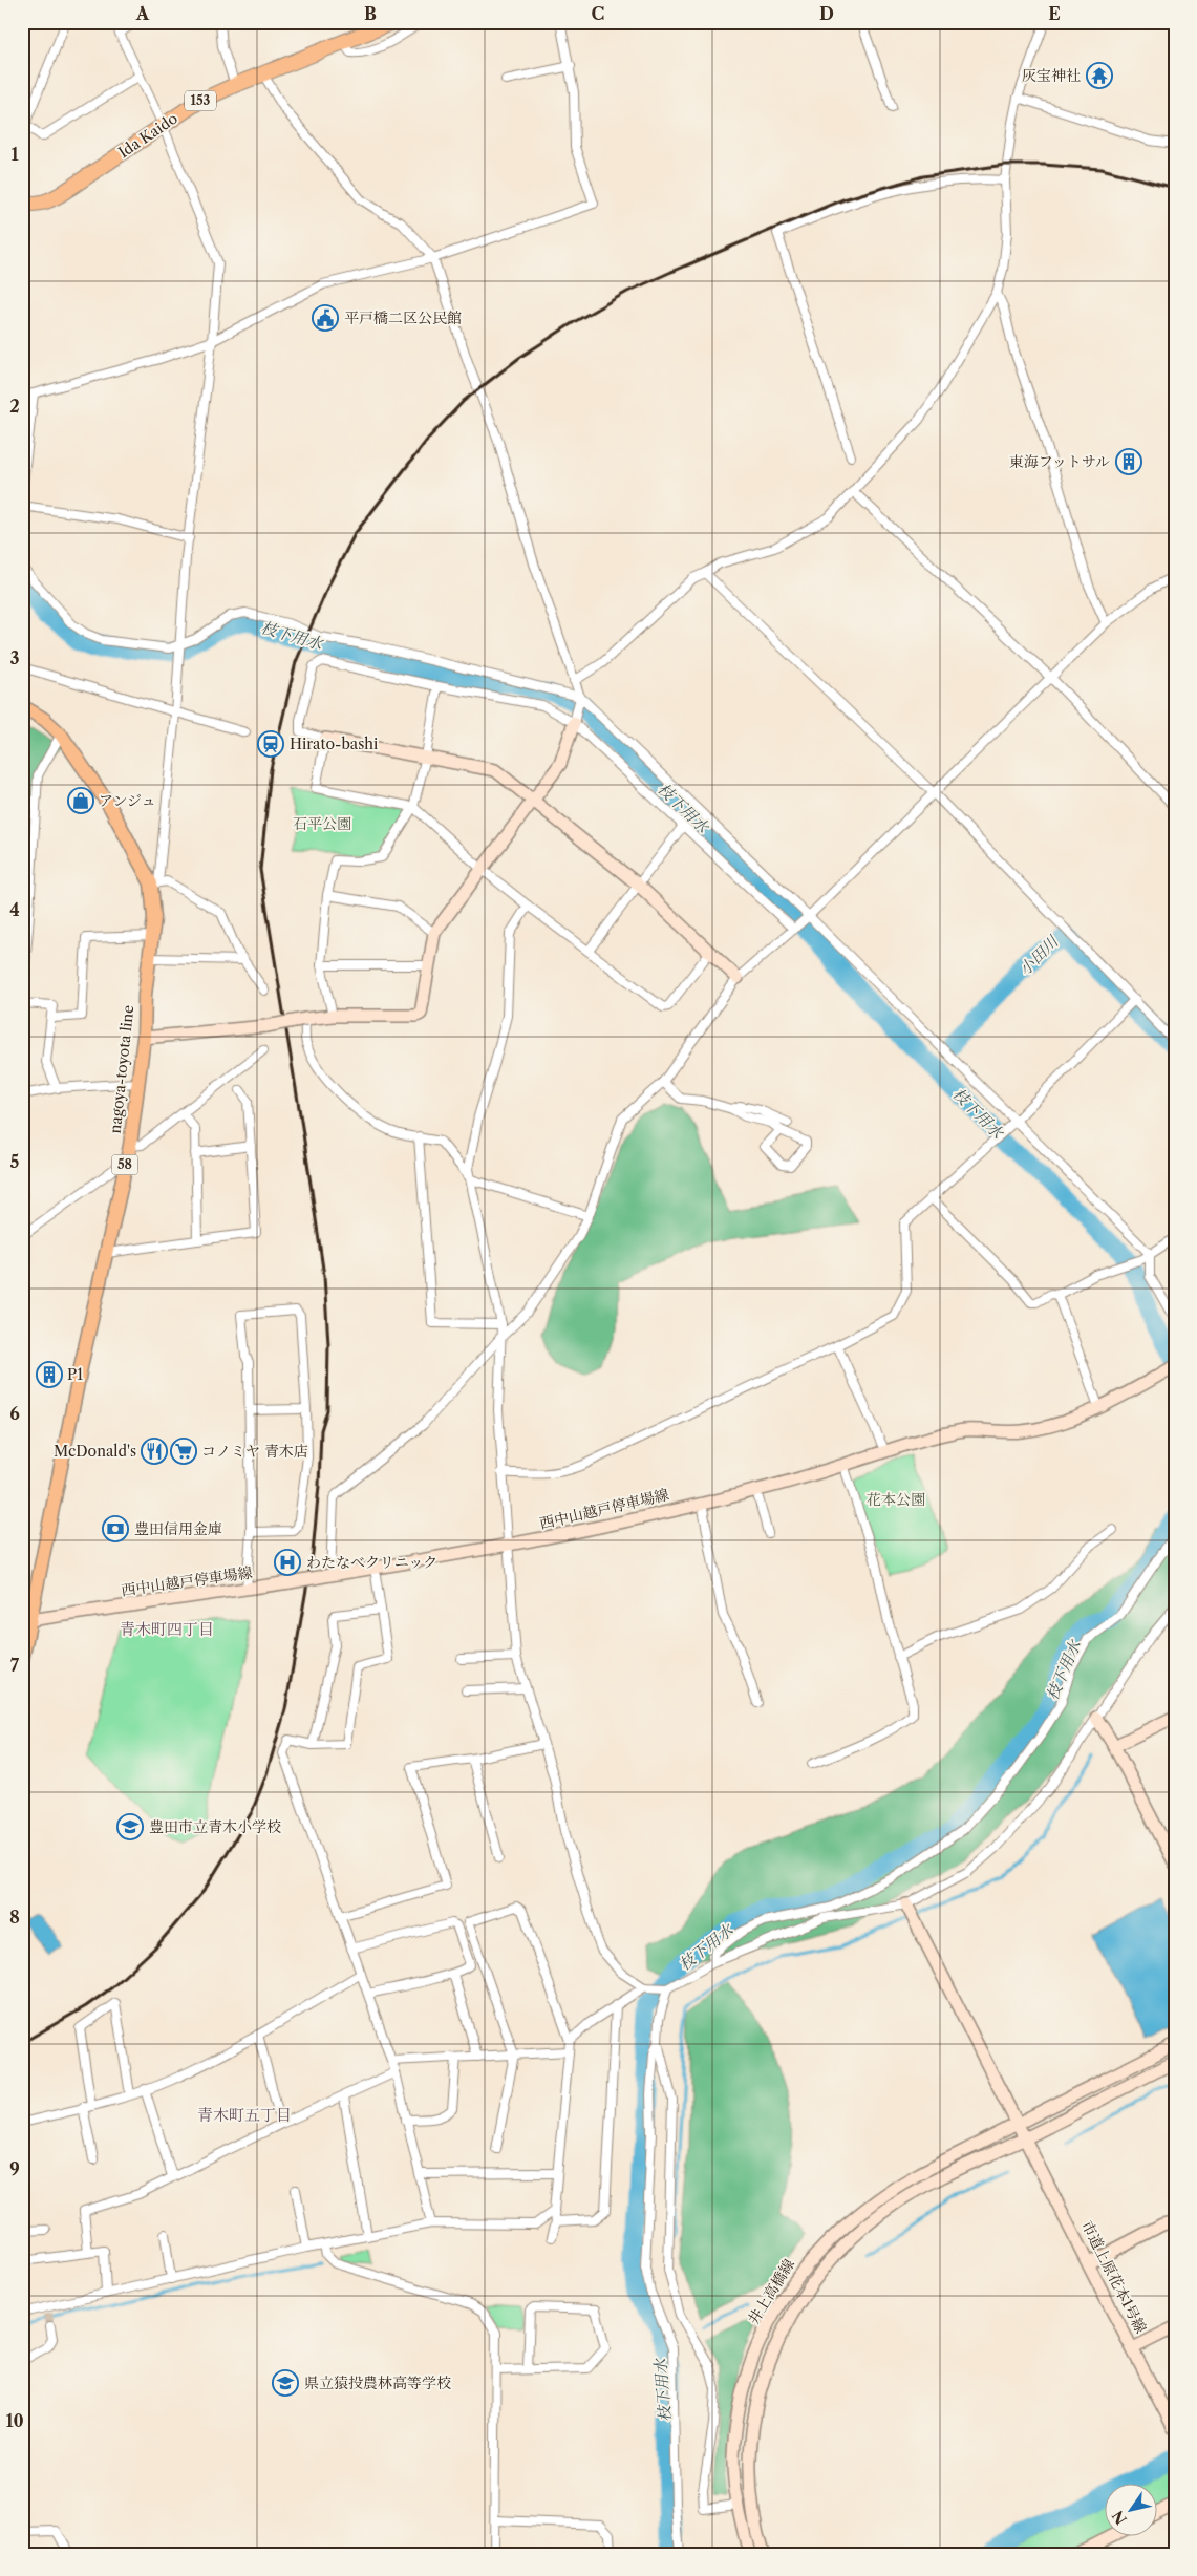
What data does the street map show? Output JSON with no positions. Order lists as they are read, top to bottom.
{
  "streets": {
    "highway": ["153", "Ida Kaido"],
    "main road": ["nagoya-toyota line", "58"],
    "street": ["西中山越戸停車場線", "市道上原花本1号線", "井上高橋線"]
  },
  "crossings": [
    ["nagoya-toyota line", "西中山越戸停車場線"],
    ["市道上原花本1号線", "井上高橋線"]
  ],
  "districts": ["青木町四丁目", "青木町五丁目"],
  "water": ["枝下用水", "小田川"],
  "parks": ["石平公園", "花本公園"],
  "places": {
    "temple": ["灰宝神社"],
    "public building": ["平戸橋二区公民館"],
    "building": ["東海フットサル", "P1"],
    "station": ["Hirato-bashi"],
    "shop": ["アンジュ"],
    "restaurant": ["McDonald's"],
    "supermarket": ["コノミヤ 青木店"],
    "bank": ["豊田信用金庫"],
    "hospital": ["わたなべクリニック"],
    "school or university": ["豊田市立青木小学校", "県立猿投農林高等学校"]
  },
  "north": "bottom left",
  "grid": {
    "columns": [
      "A",
      "B",
      "C",
      "D",
      "E"
    ],
    "rows": [
      "1",
      "2",
      "3",
      "4",
      "5",
      "6",
      "7",
      "8",
      "9",
      "10"
    ]
  }
}
